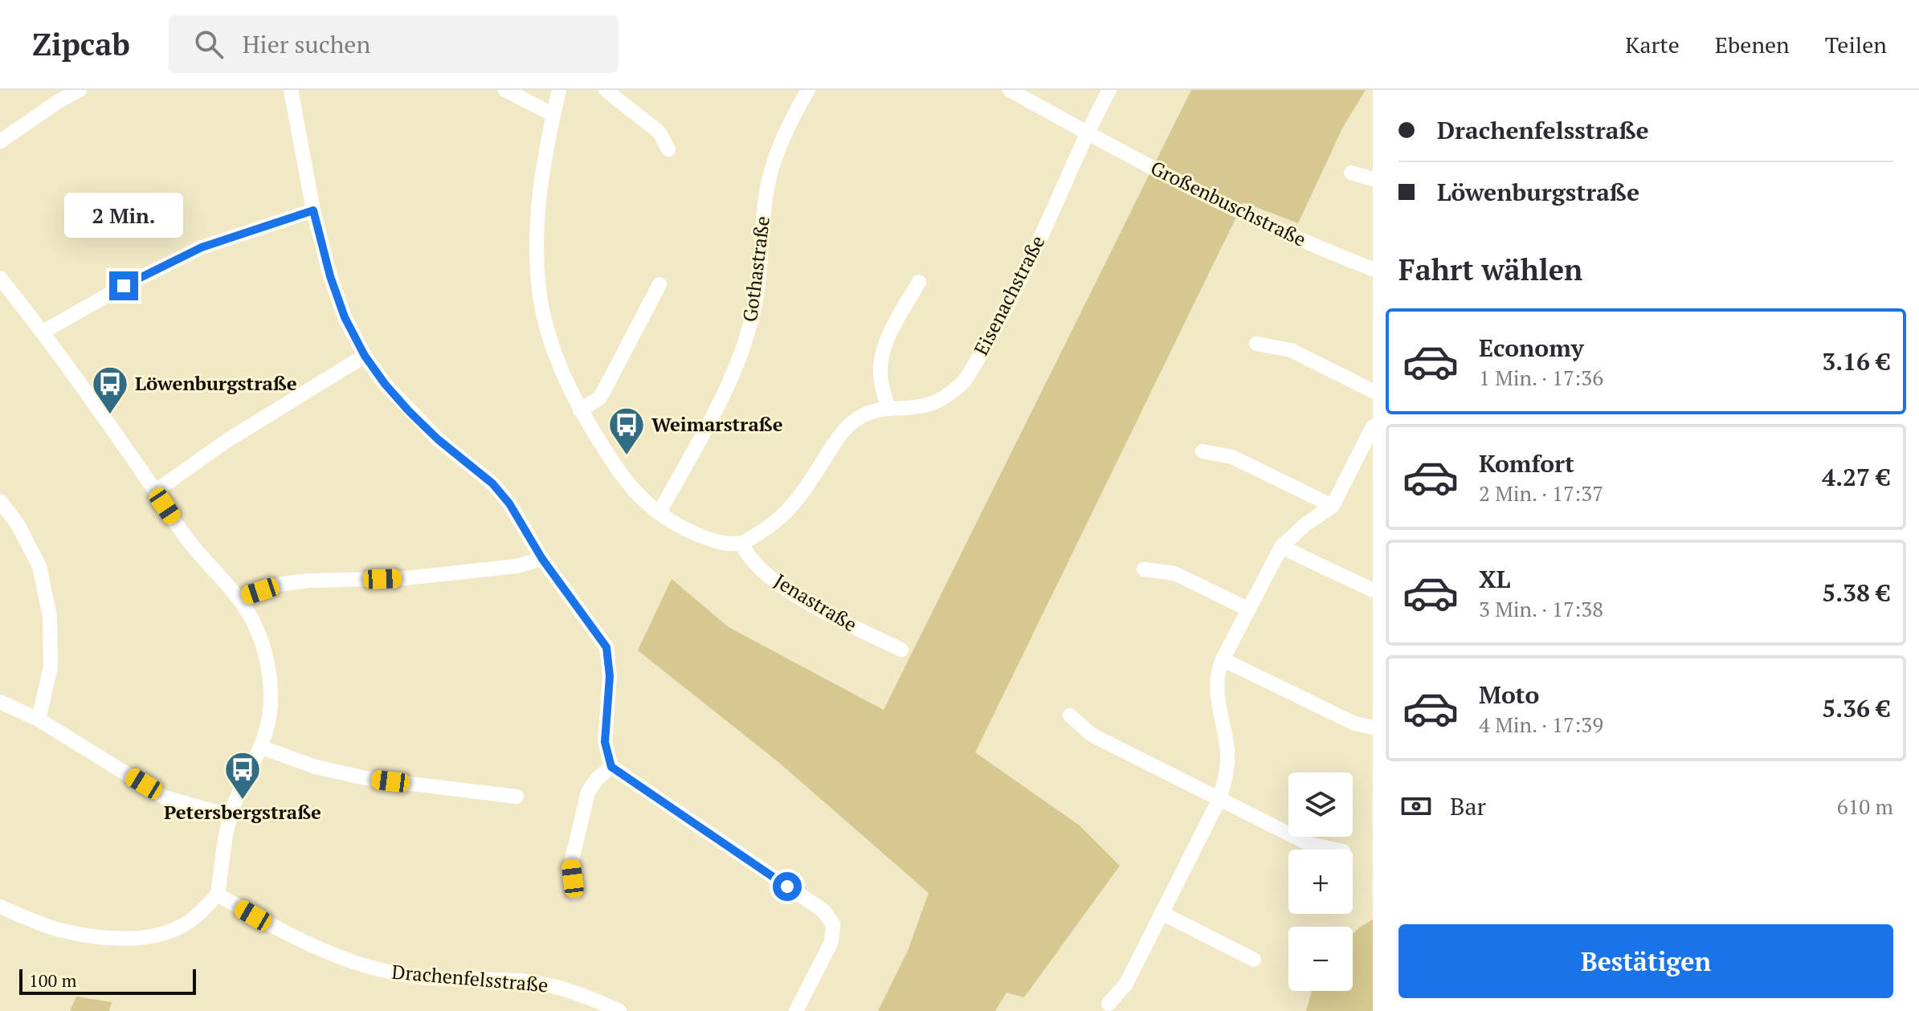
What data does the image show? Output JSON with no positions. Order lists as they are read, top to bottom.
{
  "streets": {
    "street": [
      "Großenbuschstraße",
      "Gothastraße",
      "Eisenachstraße",
      "Jenastraße",
      "Drachenfelsstraße"
    ]
  },
  "crossings": [
    ["Großenbuschstraße", "Eisenachstraße"],
    ["Eisenachstraße", "Jenastraße"]
  ],
  "places": {
    "bus stop": ["Löwenburgstraße", "Weimarstraße", "Petersbergstraße"]
  },
  "scale_bar": "100 m",
  "page": {
    "header": "Zipcab",
    "search": "Hier suchen",
    "nav": ["Karte", "Ebenen", "Teilen"],
    "banner": ["Drachenfelsstraße", "Löwenburgstraße"],
    "bubble": "2 Min.",
    "heading": "Fahrt wählen",
    "list": [
      {
        "name": "Economy",
        "note": "1 Min. · 17:36",
        "value": "3.16 €"
      },
      {
        "name": "Komfort",
        "note": "2 Min. · 17:37",
        "value": "4.27 €"
      },
      {
        "name": "XL",
        "note": "3 Min. · 17:38",
        "value": "5.38 €"
      },
      {
        "name": "Moto",
        "note": "4 Min. · 17:39",
        "value": "5.36 €"
      }
    ],
    "pay": ["Bar", "610 m"],
    "map_buttons": ["+", "−"],
    "buttons": "Bestätigen",
    "scale": "100 m"
  }
}
